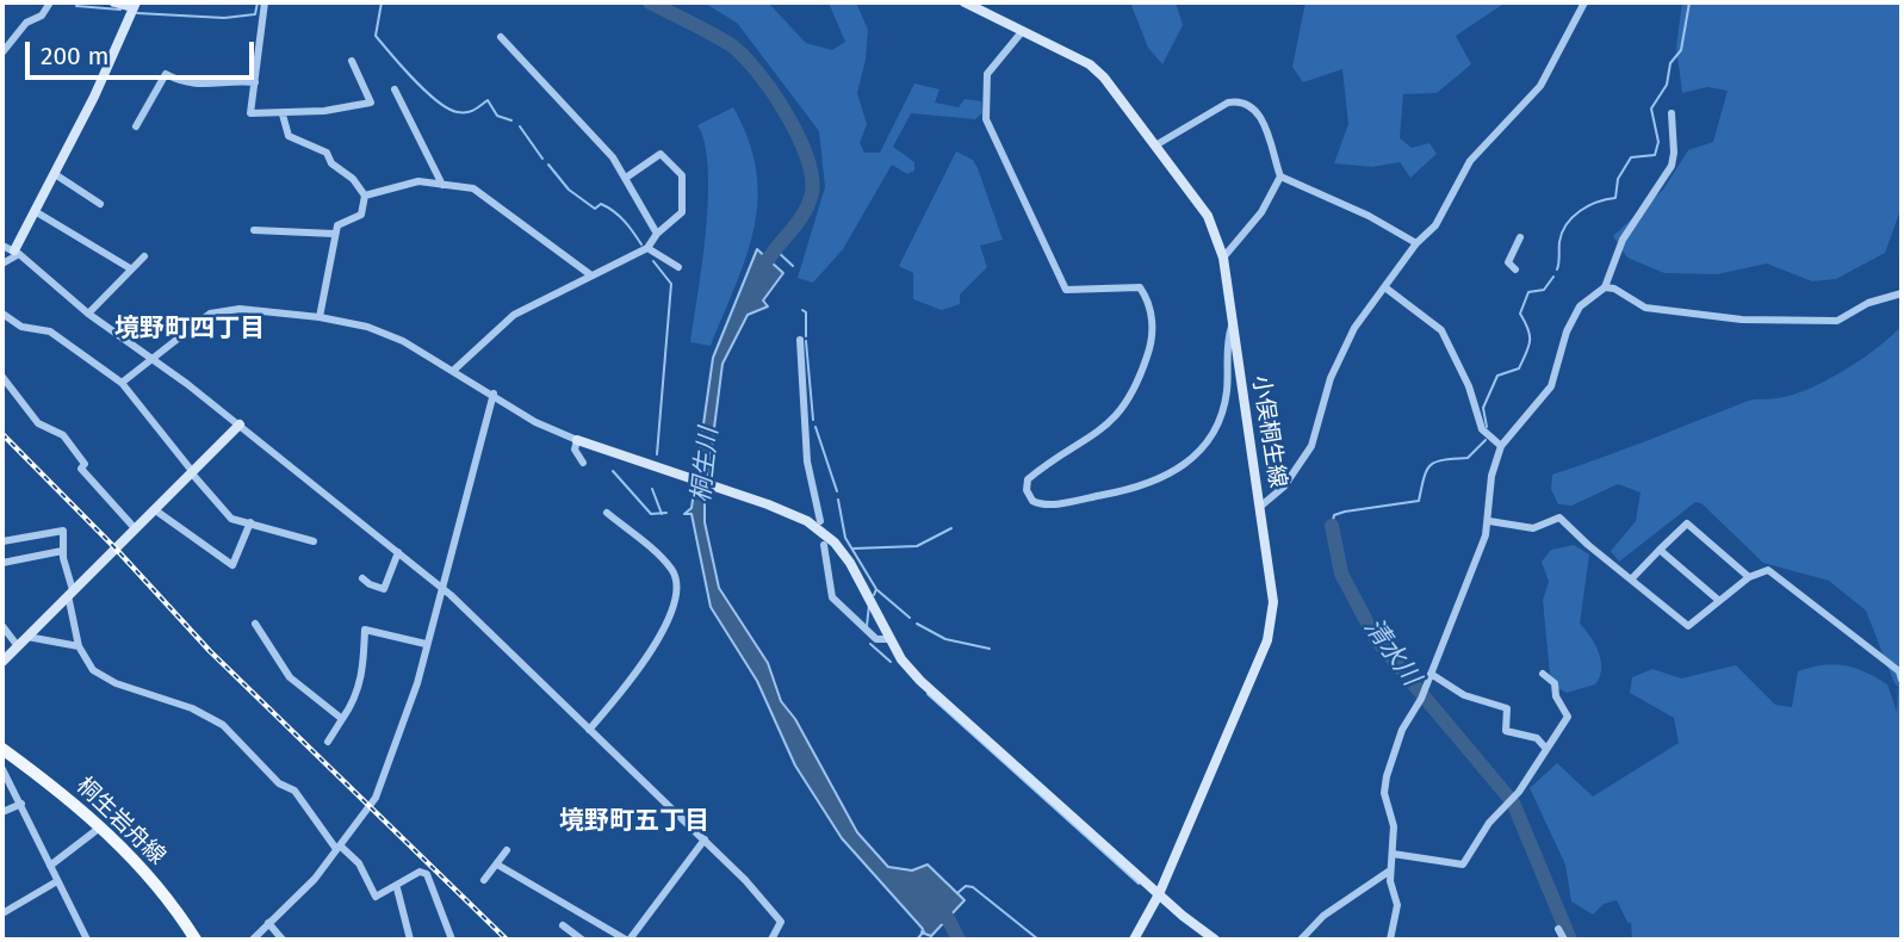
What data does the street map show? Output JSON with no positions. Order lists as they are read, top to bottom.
{
  "streets": {
    "main road": ["桐生岩舟線"],
    "street": ["小俣桐生線"]
  },
  "districts": ["境野町四丁目", "境野町五丁目"],
  "water": ["桐生川", "清水川"],
  "scale_bar": "200 m"
}
